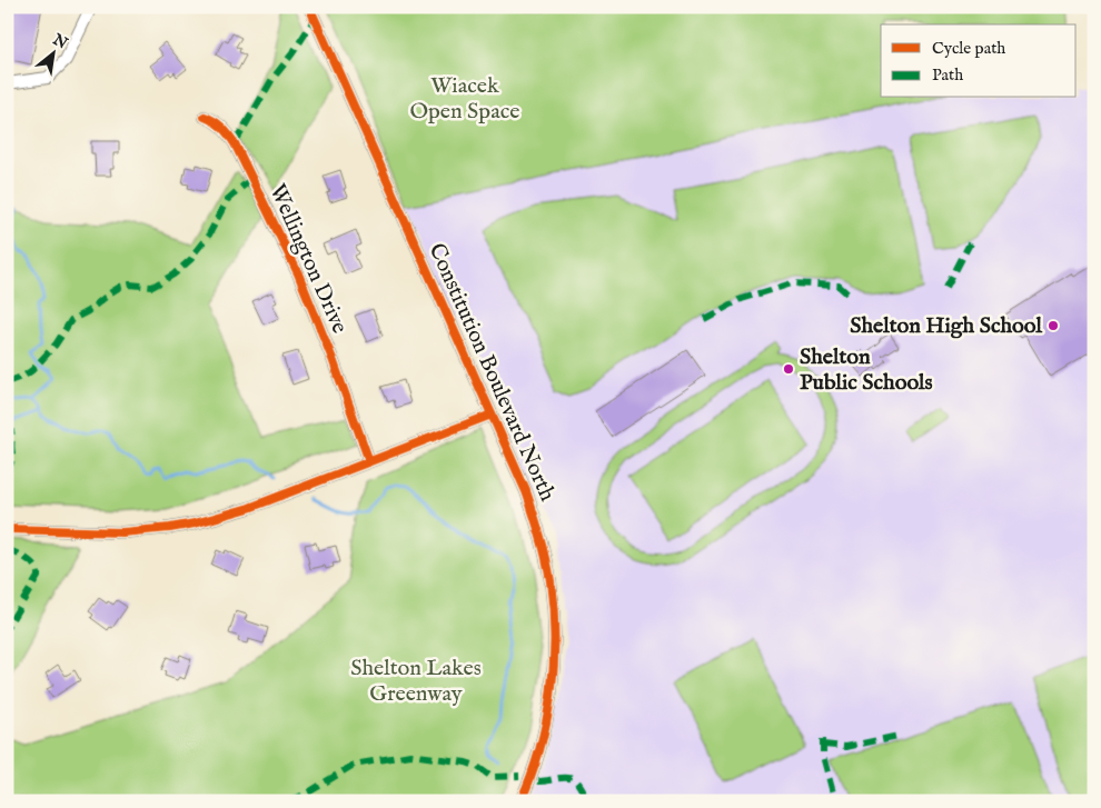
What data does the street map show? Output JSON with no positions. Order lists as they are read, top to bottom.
{
  "streets": {
    "street": ["Wellington Drive", "Constitution Boulevard North"]
  },
  "parks": ["Wiacek Open Space", "Shelton Lakes Greenway"],
  "places": ["Shelton High School", "Shelton Public Schools"],
  "legend": ["Cycle path", "Path"],
  "north": "top right"
}
